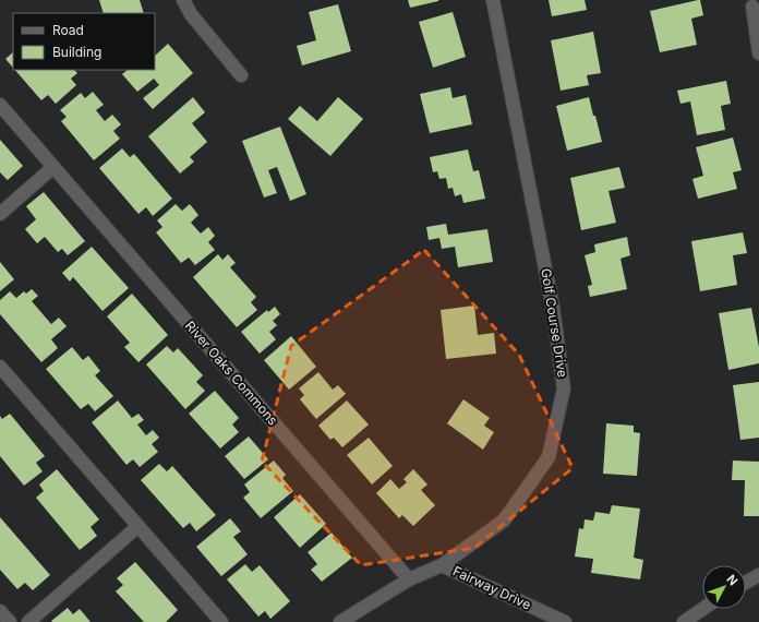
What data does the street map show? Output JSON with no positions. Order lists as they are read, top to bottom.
{
  "streets": {
    "street": ["Golf Course Drive", "River Oaks Commons", "Fairway Drive"]
  },
  "crossings": [
    ["Golf Course Drive", "River Oaks Commons"],
    ["Golf Course Drive", "Fairway Drive"]
  ],
  "legend": ["Road", "Building"],
  "north": "top right"
}
